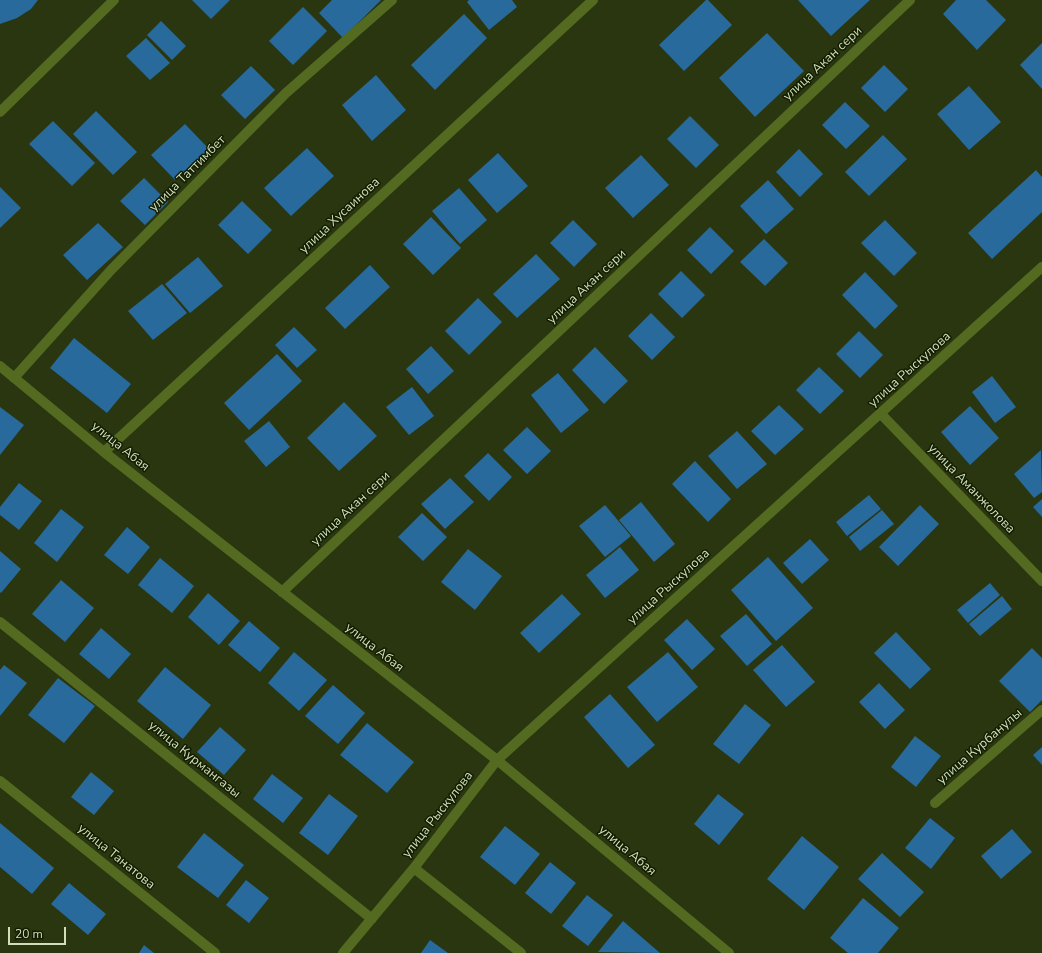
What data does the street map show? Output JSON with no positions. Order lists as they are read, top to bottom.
{
  "streets": {
    "street": [
      "улица Акан сери",
      "улица Таттимбет",
      "улица Хусаинова",
      "улица Рыскулова",
      "улица Абая",
      "улица Аманжолова",
      "улица Курбанулы",
      "улица Курмангазы",
      "улица Танатова"
    ]
  },
  "crossings": [
    ["улица Акан сери", "улица Абая"],
    ["улица Таттимбет", "улица Абая"],
    ["улица Хусаинова", "улица Абая"],
    ["улица Рыскулова", "улица Абая"],
    ["улица Рыскулова", "улица Аманжолова"],
    ["улица Рыскулова", "улица Курмангазы"]
  ],
  "scale_bar": "20 m"
}
